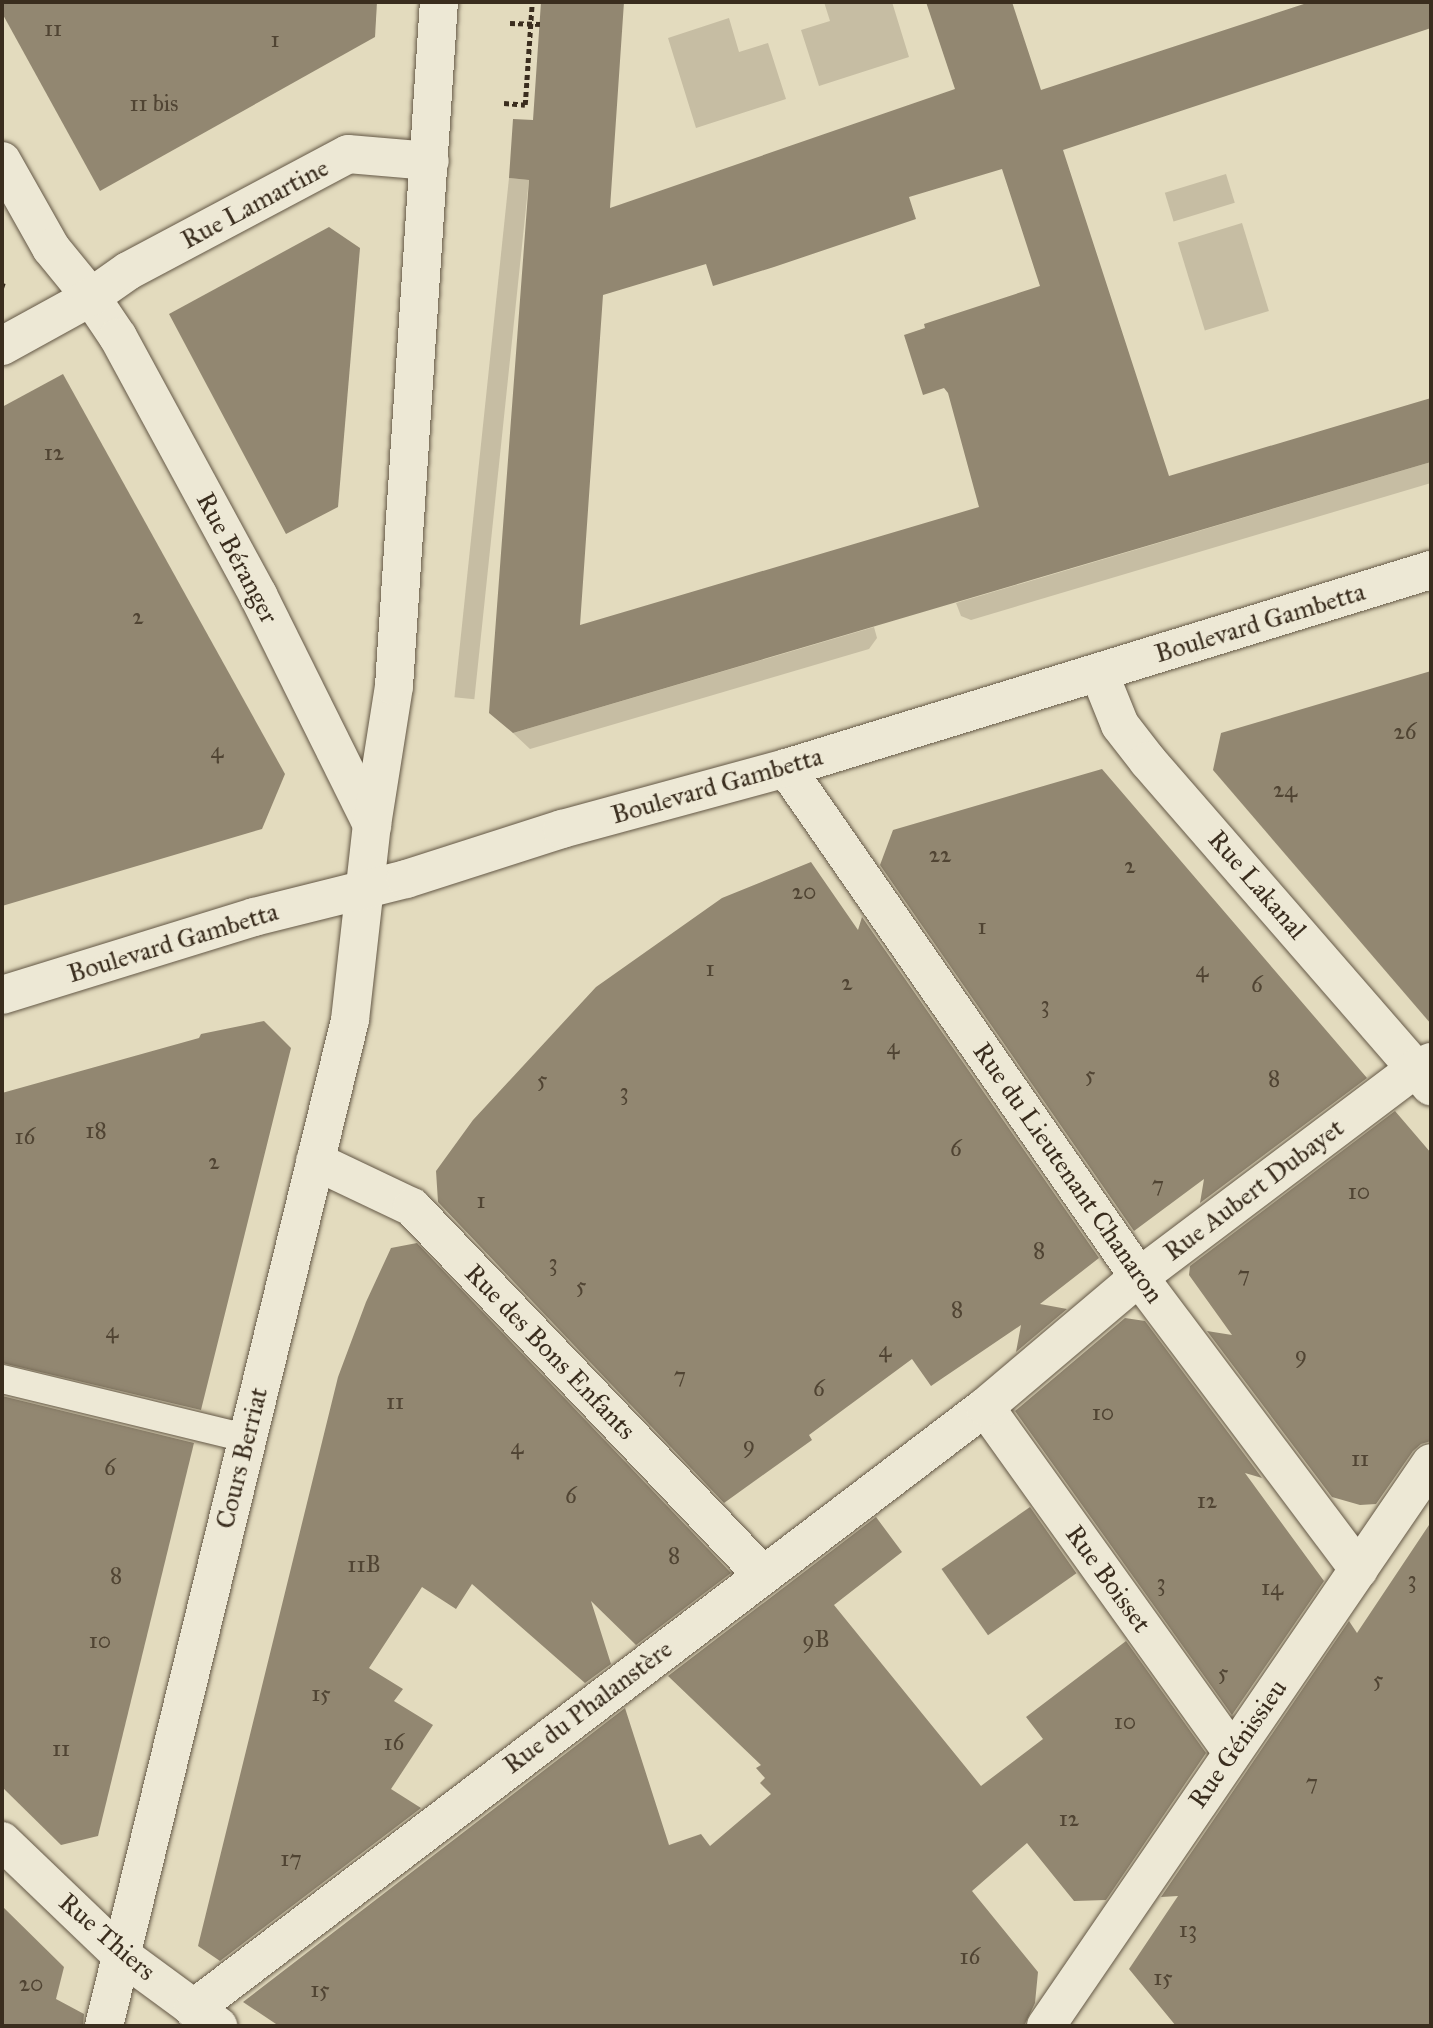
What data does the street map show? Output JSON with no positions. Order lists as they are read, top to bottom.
{
  "streets": {
    "street": [
      "Rue Lamartine",
      "Rue Béranger",
      "Boulevard Gambetta",
      "Rue Lakanal",
      "Rue du Lieutenant Chanaron",
      "Rue Aubert Dubayet",
      "Rue des Bons Enfants",
      "Cours Berriat",
      "Rue Boisset",
      "Rue du Phalanstère",
      "Rue Génissieu",
      "Rue Thiers"
    ]
  },
  "crossings": [
    ["Rue Lamartine", "Rue Béranger"],
    ["Rue Lamartine", "Cours Berriat"],
    ["Rue Béranger", "Cours Berriat"],
    ["Boulevard Gambetta", "Rue Lakanal"],
    ["Boulevard Gambetta", "Rue du Lieutenant Chanaron"],
    ["Boulevard Gambetta", "Cours Berriat"],
    ["Rue Lakanal", "Rue Aubert Dubayet"],
    ["Rue du Lieutenant Chanaron", "Rue Aubert Dubayet"],
    ["Rue du Lieutenant Chanaron", "Rue Génissieu"],
    ["Rue Aubert Dubayet", "Rue Boisset"],
    ["Rue Aubert Dubayet", "Rue du Phalanstère"],
    ["Rue des Bons Enfants", "Cours Berriat"],
    ["Rue des Bons Enfants", "Rue du Phalanstère"],
    ["Cours Berriat", "Rue Thiers"],
    ["Rue Boisset", "Rue du Phalanstère"],
    ["Rue Boisset", "Rue Génissieu"],
    ["Rue du Phalanstère", "Rue Thiers"]
  ],
  "house_numbers": [
    "11",
    "1",
    "11 bis",
    "12",
    "2",
    "26",
    "4",
    "24",
    "22",
    "2",
    "20",
    "1",
    "1",
    "4",
    "2",
    "6",
    "3",
    "4",
    "5",
    "8",
    "5",
    "3",
    "18",
    "16",
    "6",
    "2",
    "7",
    "10",
    "1",
    "8",
    "3",
    "7",
    "5",
    "8",
    "4",
    "4",
    "9",
    "7",
    "6",
    "11",
    "10",
    "9",
    "4",
    "11",
    "6",
    "6",
    "12",
    "8",
    "11B",
    "8",
    "3",
    "3",
    "14",
    "9B",
    "10",
    "5",
    "5",
    "15",
    "10",
    "16",
    "11",
    "7",
    "12",
    "17",
    "13",
    "16",
    "15",
    "20",
    "15"
  ]
}
